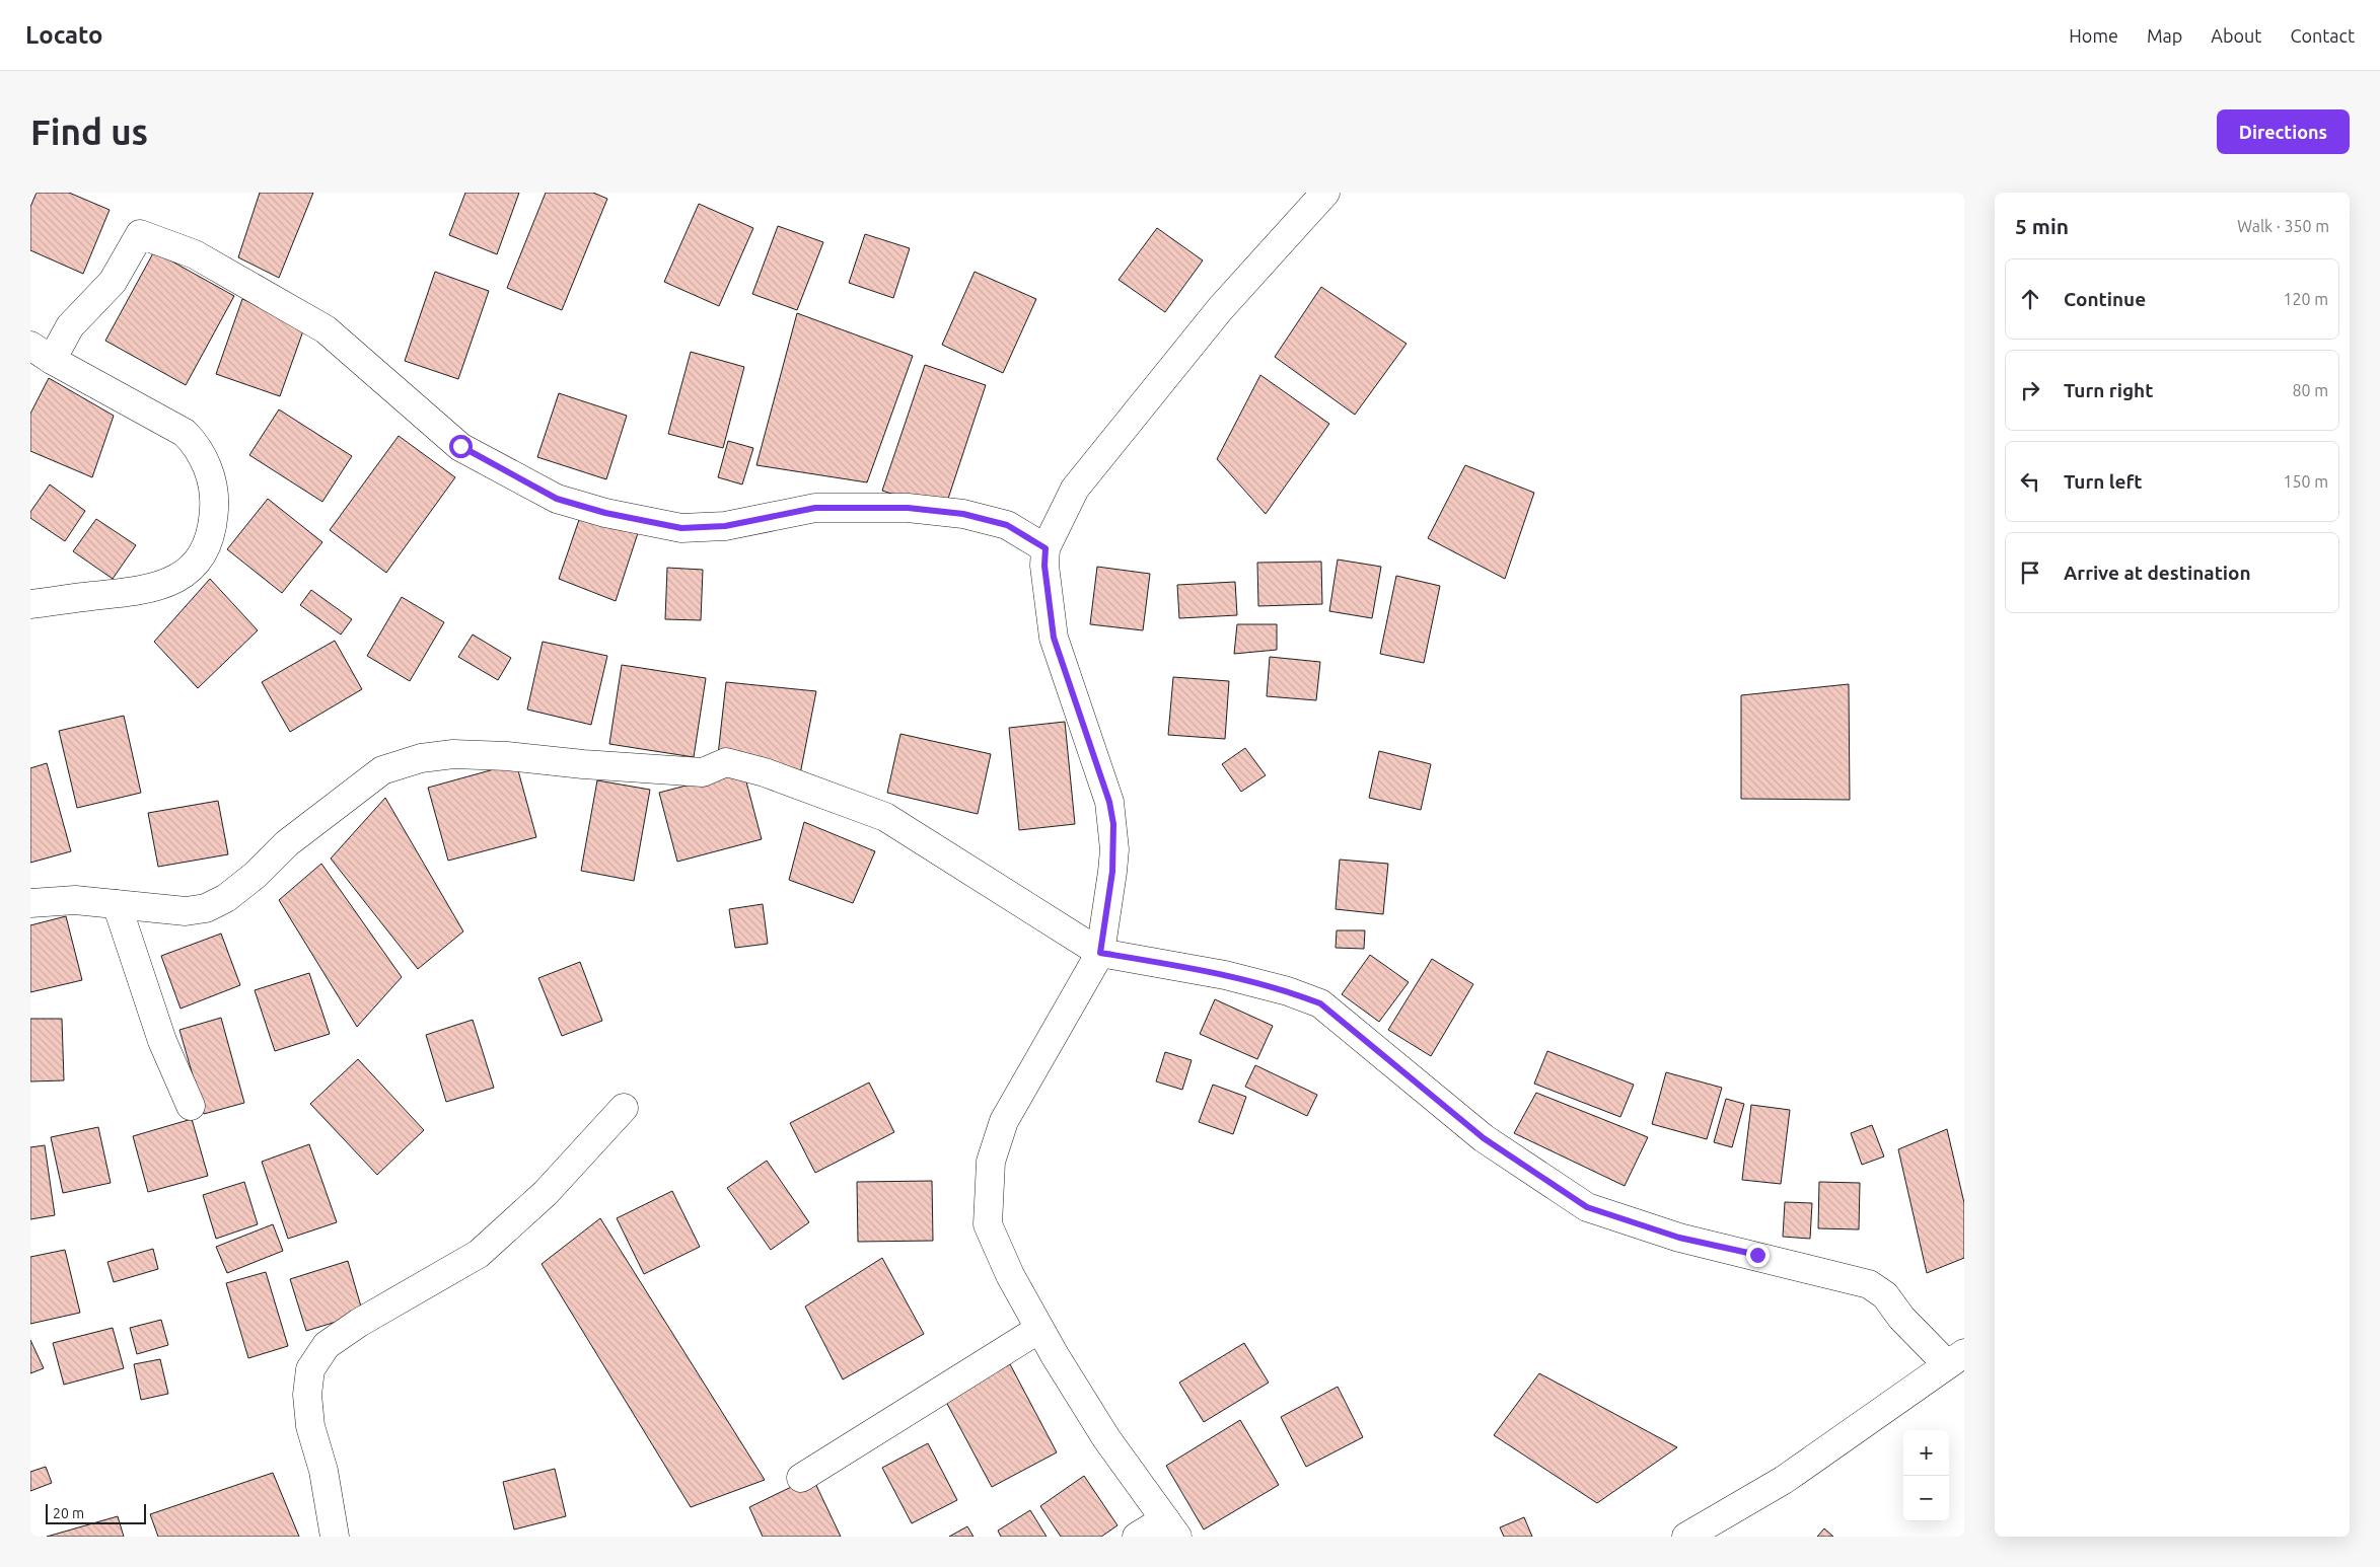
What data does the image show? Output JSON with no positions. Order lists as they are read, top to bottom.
{
  "scale_bar": "20 m",
  "page": {
    "header": "Locato",
    "nav": [
      "Home",
      "Map",
      "About",
      "Contact"
    ],
    "buttons": "Directions",
    "title": "Find us",
    "heading": ["5 min", "Walk · 350 m"],
    "list": [
      ["Continue", "120 m"],
      ["Turn right", "80 m"],
      ["Turn left", "150 m"],
      "Arrive at destination"
    ],
    "map_buttons": ["+", "−"],
    "scale": "20 m"
  }
}
